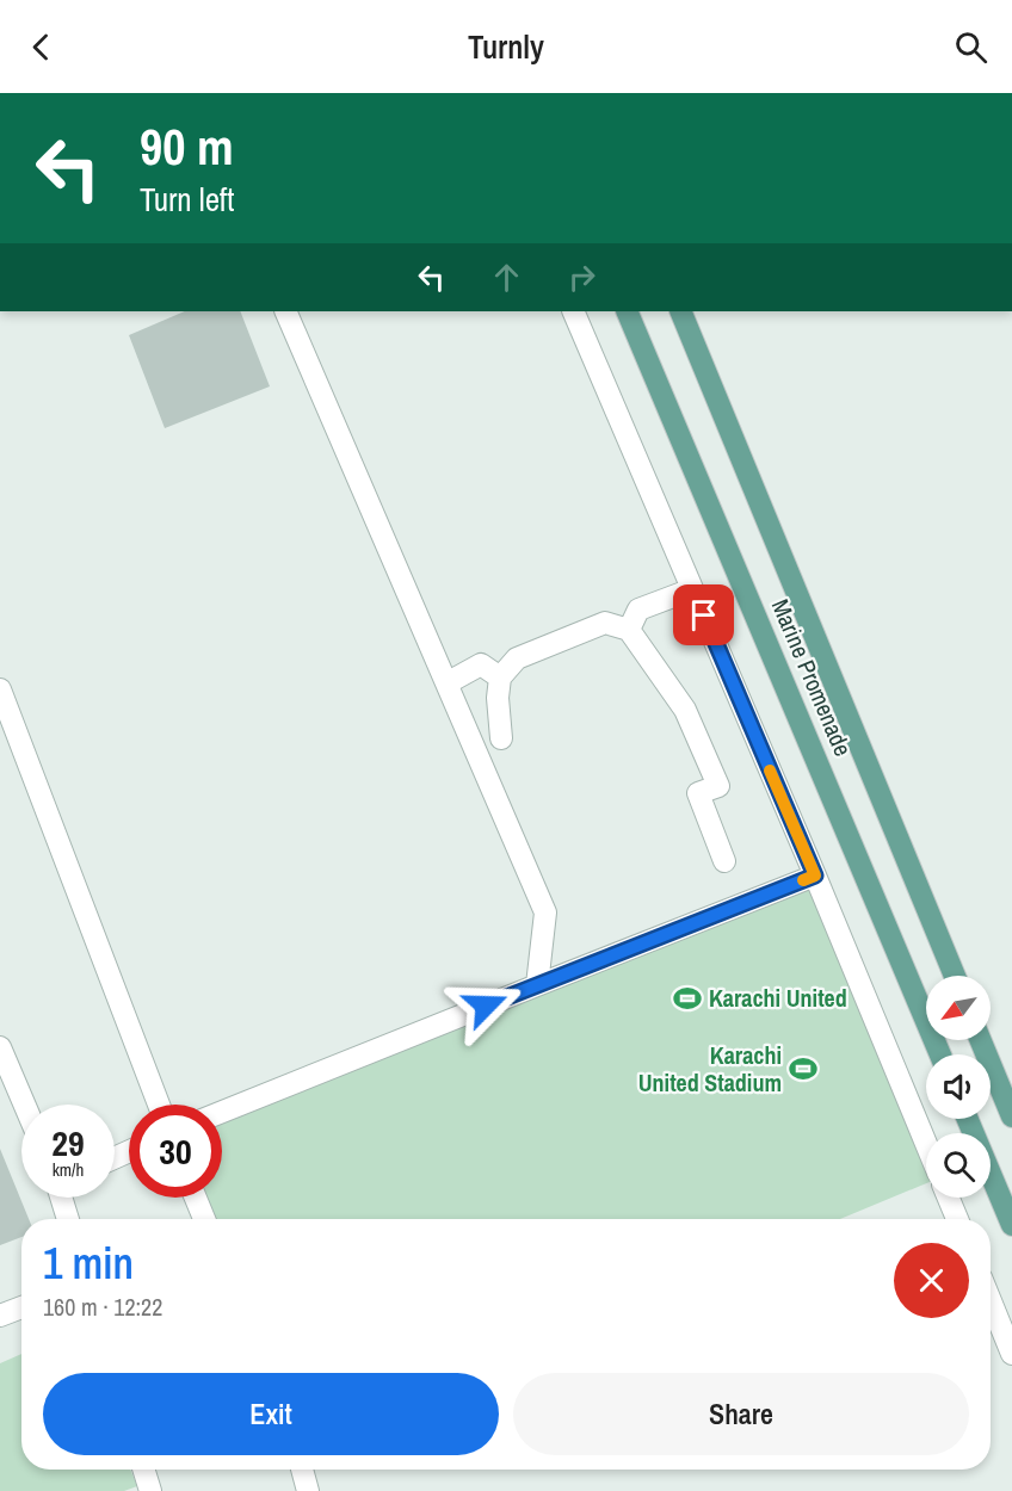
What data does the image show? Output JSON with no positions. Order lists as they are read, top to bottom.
{
  "streets": {
    "main road": ["Marine Promenade"]
  },
  "places": {
    "sports": ["Karachi United", "Karachi United Stadium"]
  },
  "north": "bottom left",
  "page": {
    "header": "Turnly",
    "turn": ["90 m", "Turn left"],
    "speed": "29 km/h",
    "limit": "30",
    "heading": ["1 min", "160 m · 12:22"],
    "buttons": ["Exit", "Share"]
  }
}
